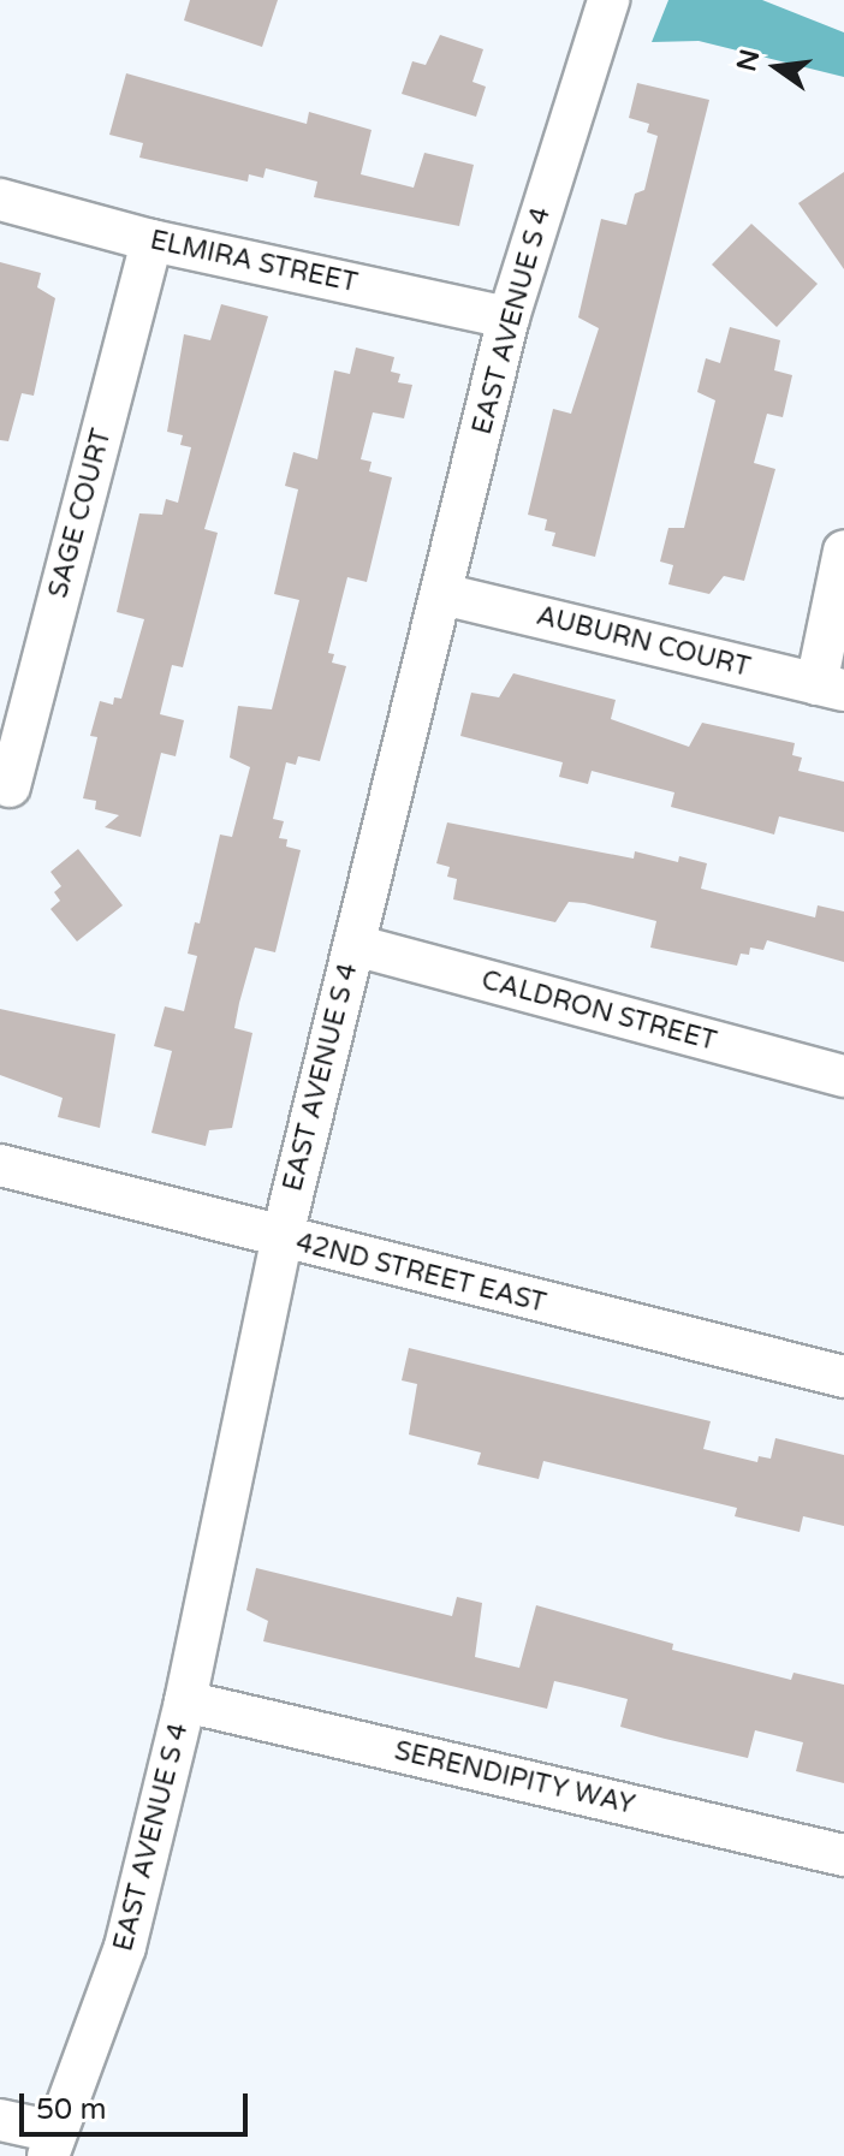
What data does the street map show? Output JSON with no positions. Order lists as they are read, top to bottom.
{
  "streets": {
    "street": [
      "ELMIRA STREET",
      "EAST AVENUE S 4",
      "SAGE COURT",
      "AUBURN COURT",
      "CALDRON STREET",
      "42ND STREET EAST",
      "SERENDIPITY WAY"
    ]
  },
  "crossings": [
    ["ELMIRA STREET", "EAST AVENUE S 4"],
    ["ELMIRA STREET", "SAGE COURT"],
    ["EAST AVENUE S 4", "AUBURN COURT"],
    ["EAST AVENUE S 4", "CALDRON STREET"],
    ["EAST AVENUE S 4", "42ND STREET EAST"],
    ["EAST AVENUE S 4", "SERENDIPITY WAY"]
  ],
  "scale_bar": "50 m",
  "north": "left"
}
